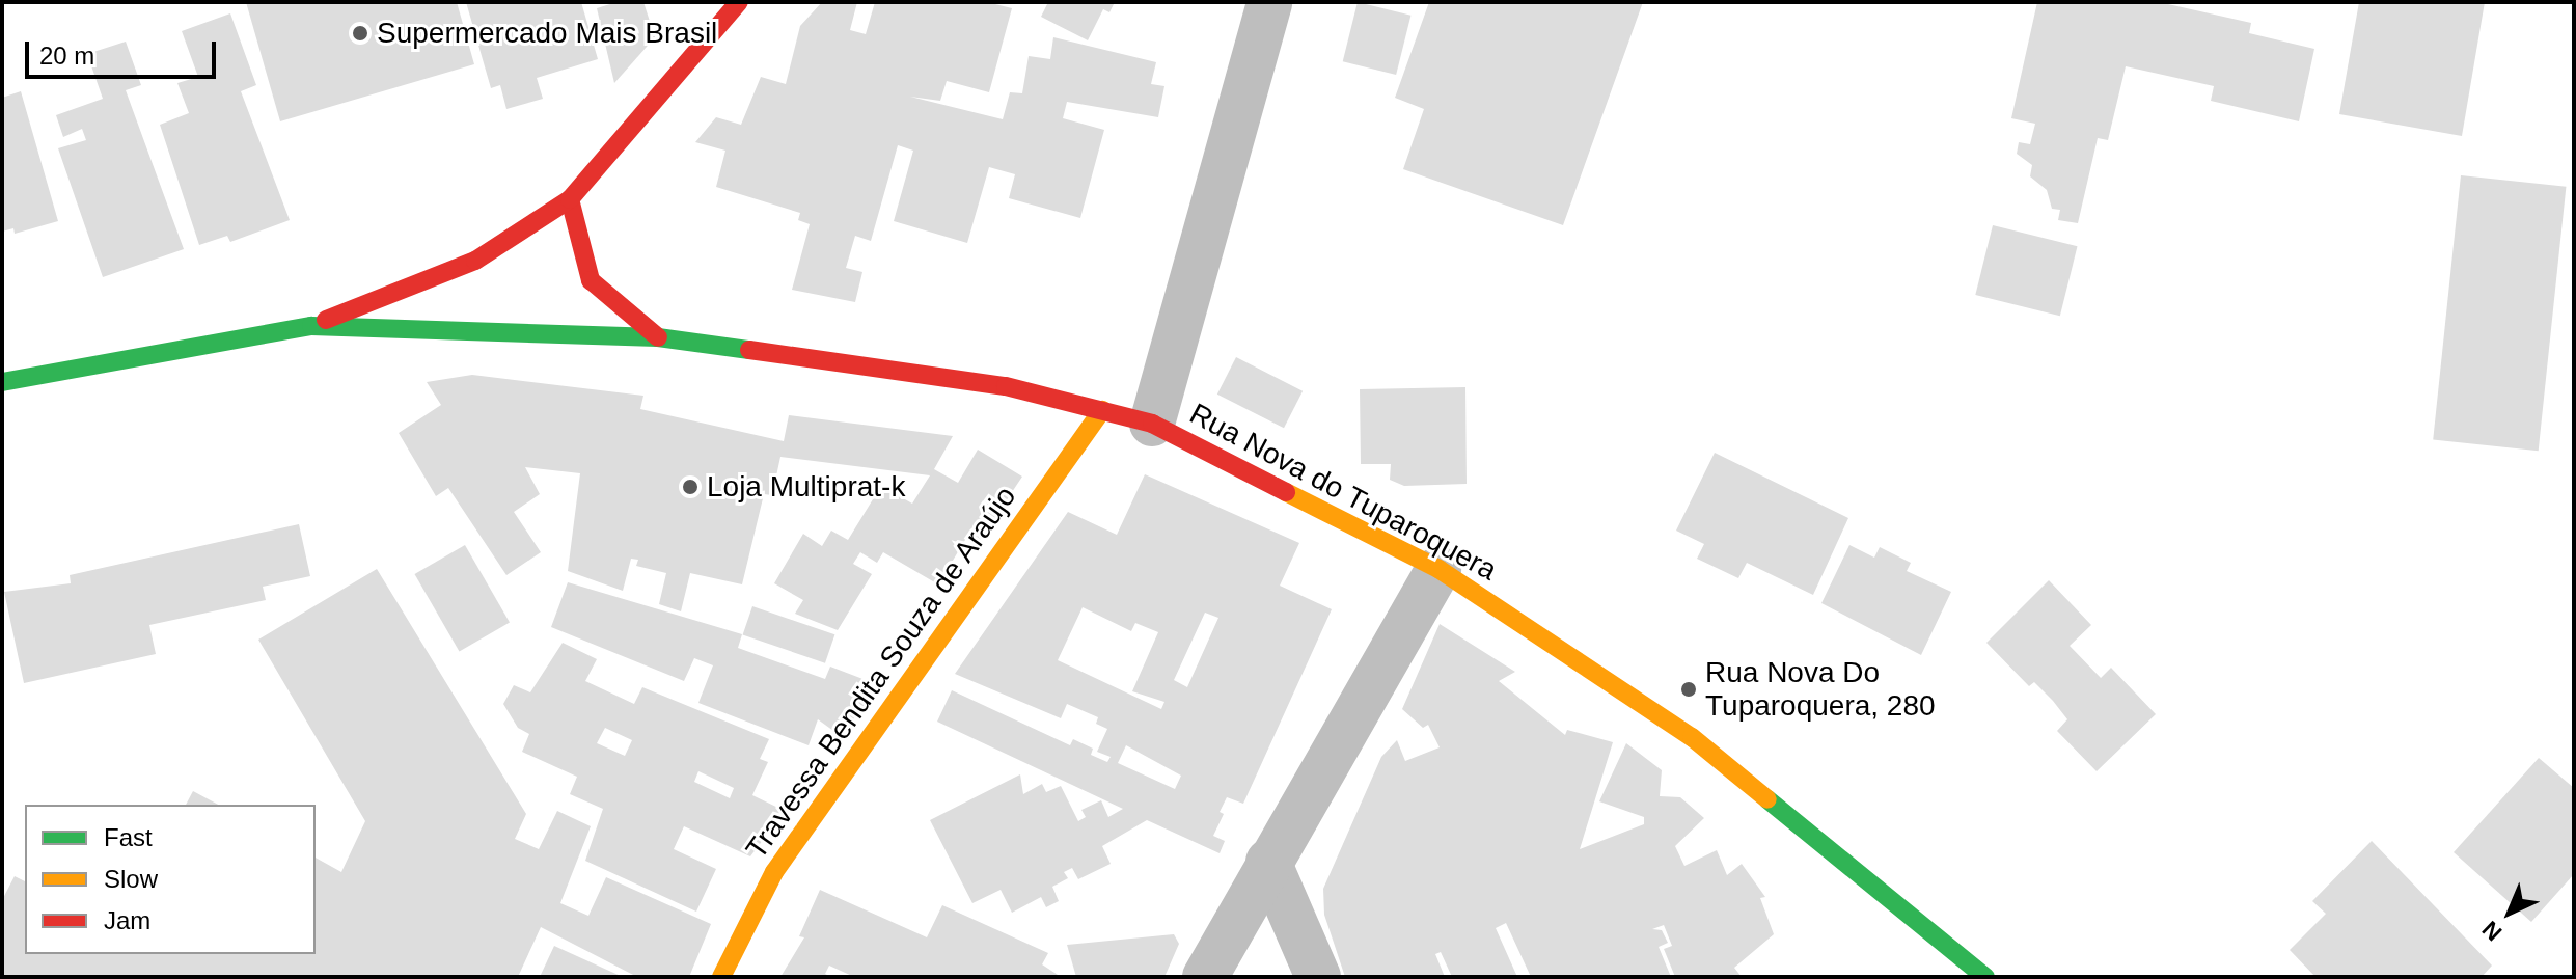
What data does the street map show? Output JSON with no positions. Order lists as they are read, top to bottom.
{
  "streets": {
    "street": ["Rua Nova do Tuparoquera", "Travessa Bendita Souza de Araújo"]
  },
  "crossings": [
    ["Rua Nova do Tuparoquera", "Travessa Bendita Souza de Araújo"]
  ],
  "places": ["Supermercado Mais Brasil", "Loja Multiprat-k", "Rua Nova Do Tuparoquera, 280"],
  "legend": ["Fast", "Slow", "Jam"],
  "scale_bar": "20 m",
  "north": "bottom left"
}
